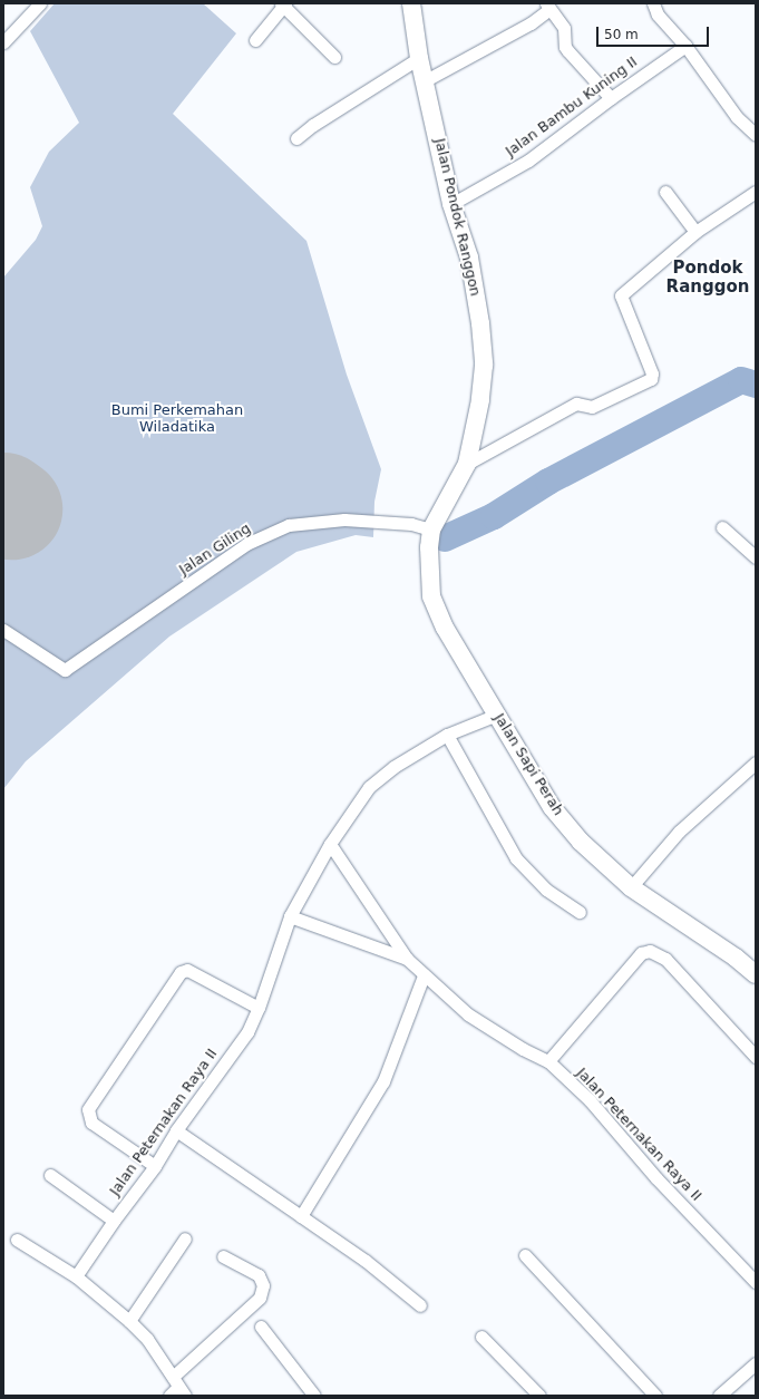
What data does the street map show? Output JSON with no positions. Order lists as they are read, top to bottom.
{
  "streets": {
    "street": [
      "Jalan Bambu Kuning II",
      "Jalan Pondok Ranggon",
      "Jalan Giling",
      "Jalan Sapi Perah",
      "Jalan Peternakan Raya II"
    ]
  },
  "crossings": [
    ["Jalan Bambu Kuning II", "Jalan Pondok Ranggon"],
    ["Jalan Pondok Ranggon", "Jalan Giling"],
    ["Jalan Pondok Ranggon", "Jalan Sapi Perah"],
    ["Jalan Giling", "Jalan Sapi Perah"],
    ["Jalan Sapi Perah", "Jalan Peternakan Raya II"]
  ],
  "districts": ["Pondok Ranggon"],
  "parks": ["Bumi Perkemahan Wiladatika"],
  "scale_bar": "50 m"
}
